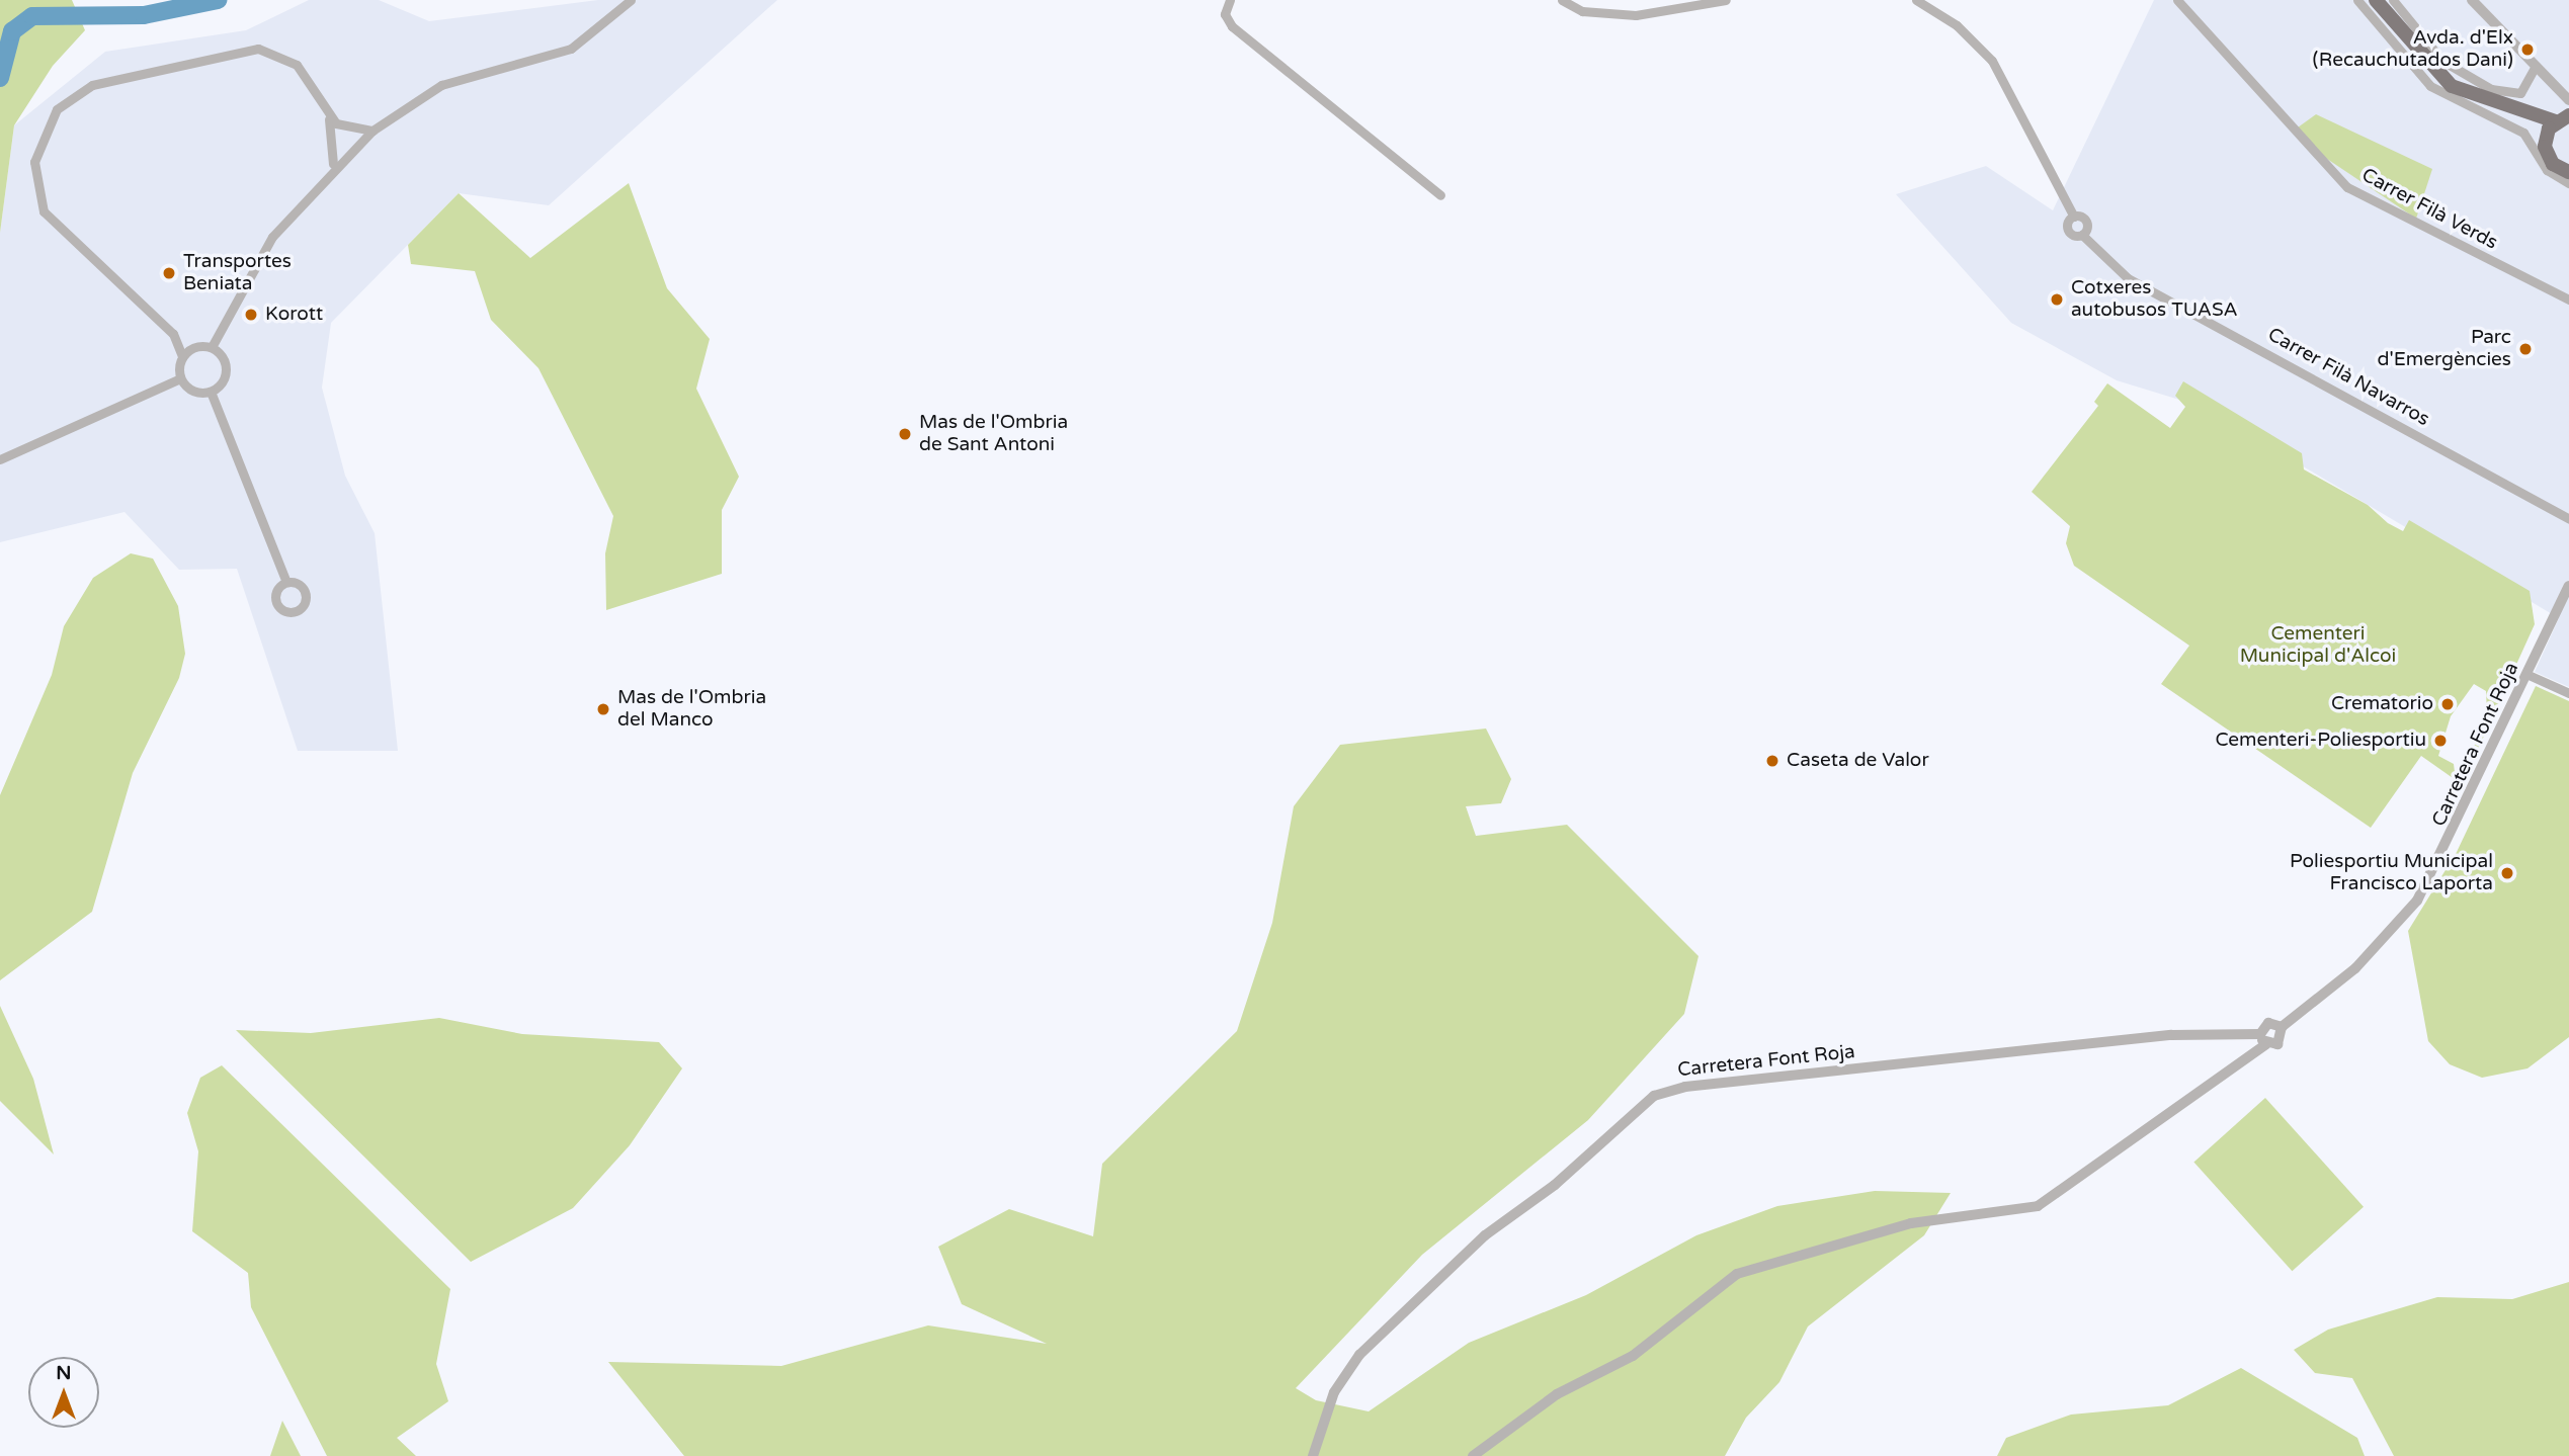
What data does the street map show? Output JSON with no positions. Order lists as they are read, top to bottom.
{
  "streets": {
    "street": ["Carrer Filà Verds", "Carrer Filà Navarros", "Carretera Font Roja"]
  },
  "parks": ["Cementeri Municipal d'Alcoi"],
  "places": [
    "Avda. d'Elx (Recauchutados Dani)",
    "Transportes Beniata",
    "Cotxeres autobusos TUASA",
    "Korott",
    "Parc d'Emergències",
    "Mas de l'Ombria de Sant Antoni",
    "Crematorio",
    "Mas de l'Ombria del Manco",
    "Cementeri-Poliesportiu",
    "Caseta de Valor",
    "Poliesportiu Municipal Francisco Laporta"
  ],
  "north": "top"
}
